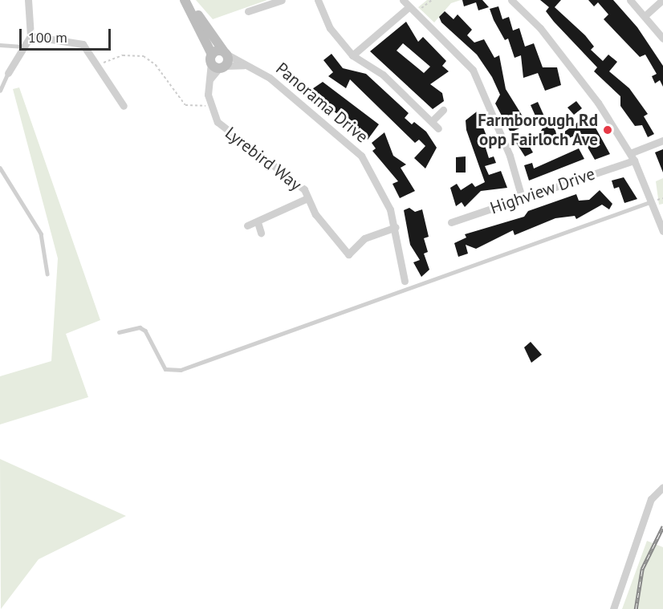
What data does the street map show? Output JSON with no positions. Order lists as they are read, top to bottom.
{
  "streets": {
    "street": ["Panorama Drive", "Lyrebird Way", "Highview Drive"]
  },
  "crossings": [
    ["Panorama Drive", "Lyrebird Way"]
  ],
  "places": ["Farmborough Rd opp Fairloch Ave"],
  "scale_bar": "100 m"
}
